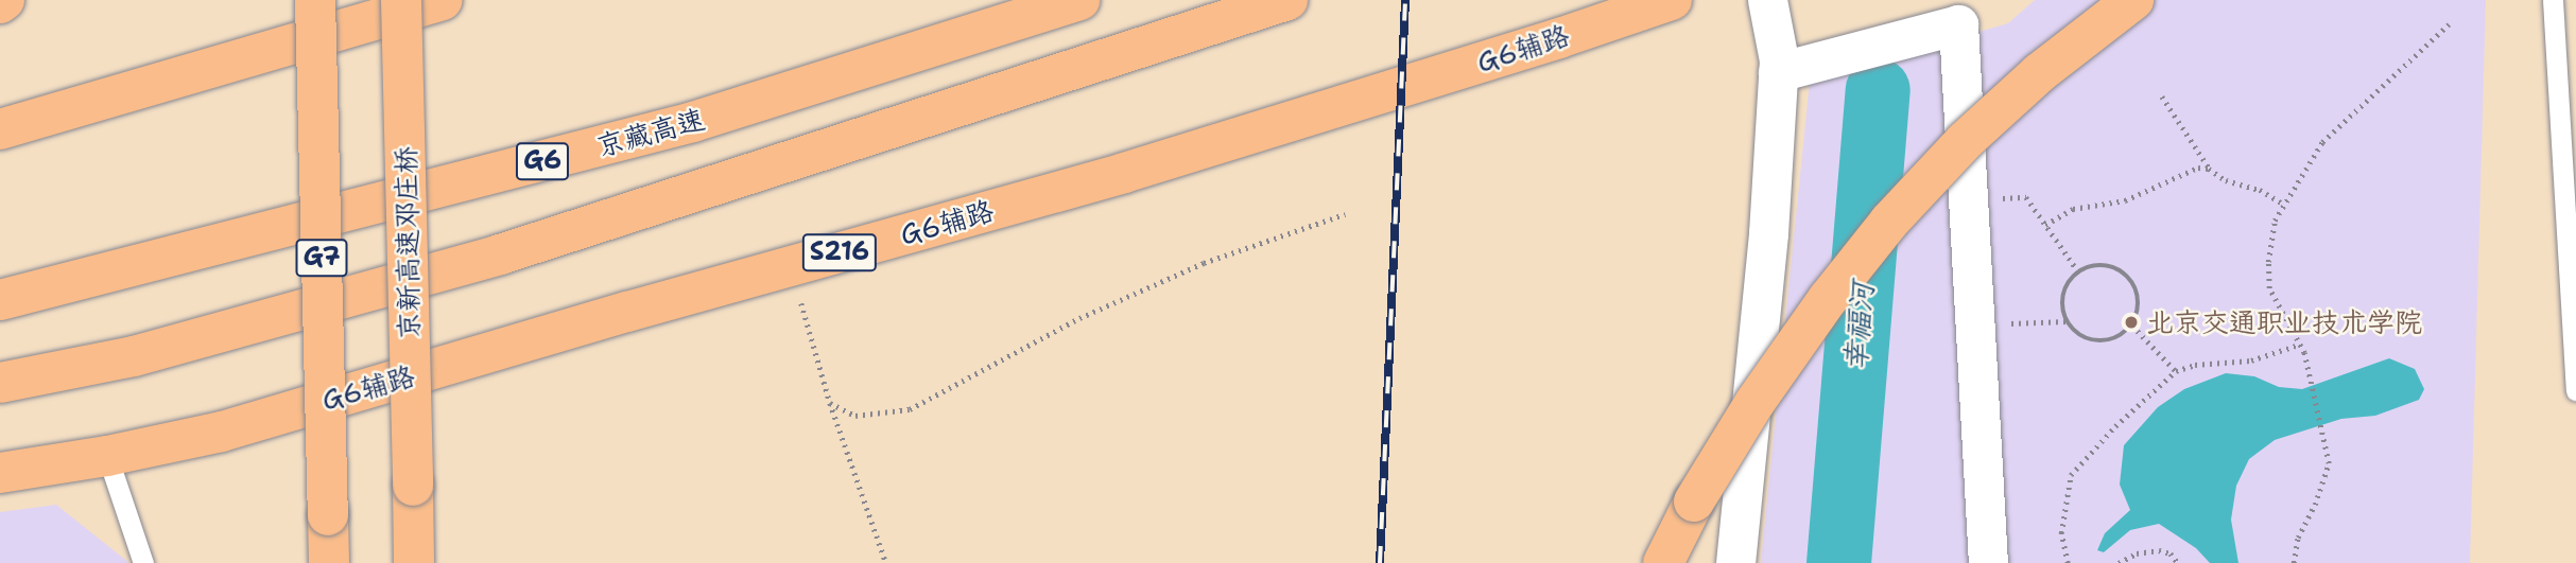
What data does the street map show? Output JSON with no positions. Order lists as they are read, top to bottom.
{
  "streets": {
    "main road": [
      "G6辅路",
      "京藏高速",
      "G6",
      "京新高速邓庄桥",
      "S216",
      "G7"
    ]
  },
  "water": ["幸福河"],
  "places": ["北京交通职业技术学院"]
}
